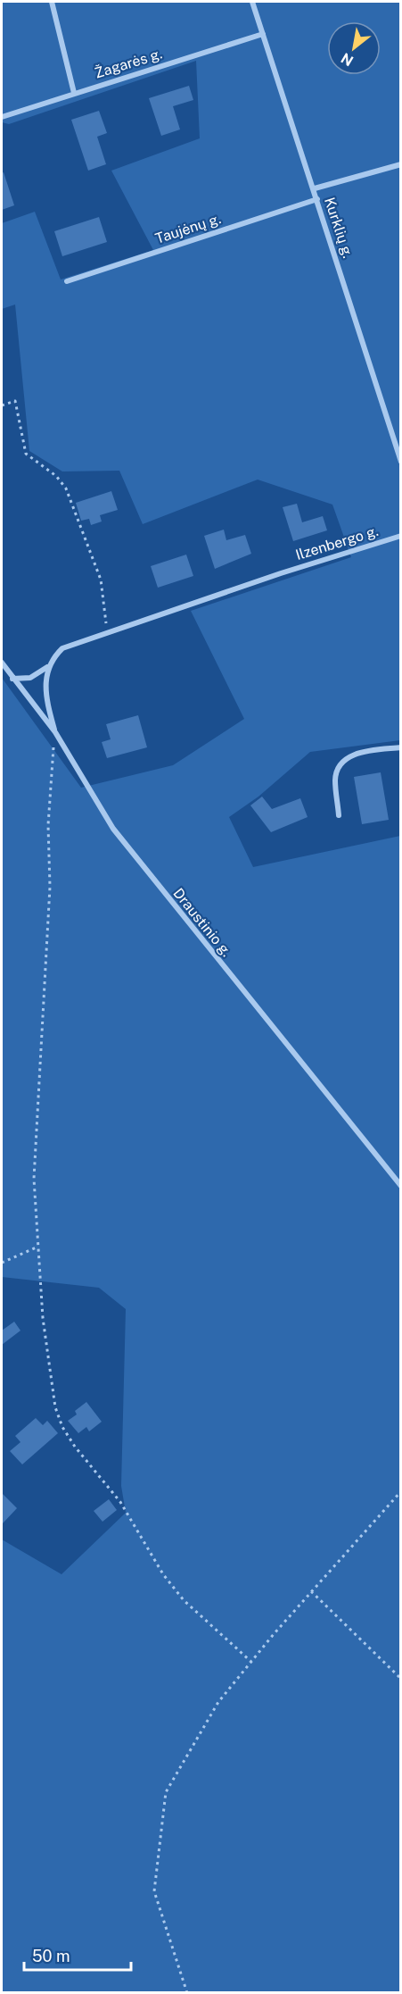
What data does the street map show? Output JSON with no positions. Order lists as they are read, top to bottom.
{
  "streets": {
    "street": [
      "Žagarės g.",
      "Kurklių g.",
      "Taujėnų g.",
      "Ilzenbergo g.",
      "Draustinio g."
    ]
  },
  "crossings": [
    ["Žagarės g.", "Kurklių g."],
    ["Kurklių g.", "Taujėnų g."],
    ["Ilzenbergo g.", "Draustinio g."]
  ],
  "scale_bar": "50 m",
  "north": "bottom left"
}
